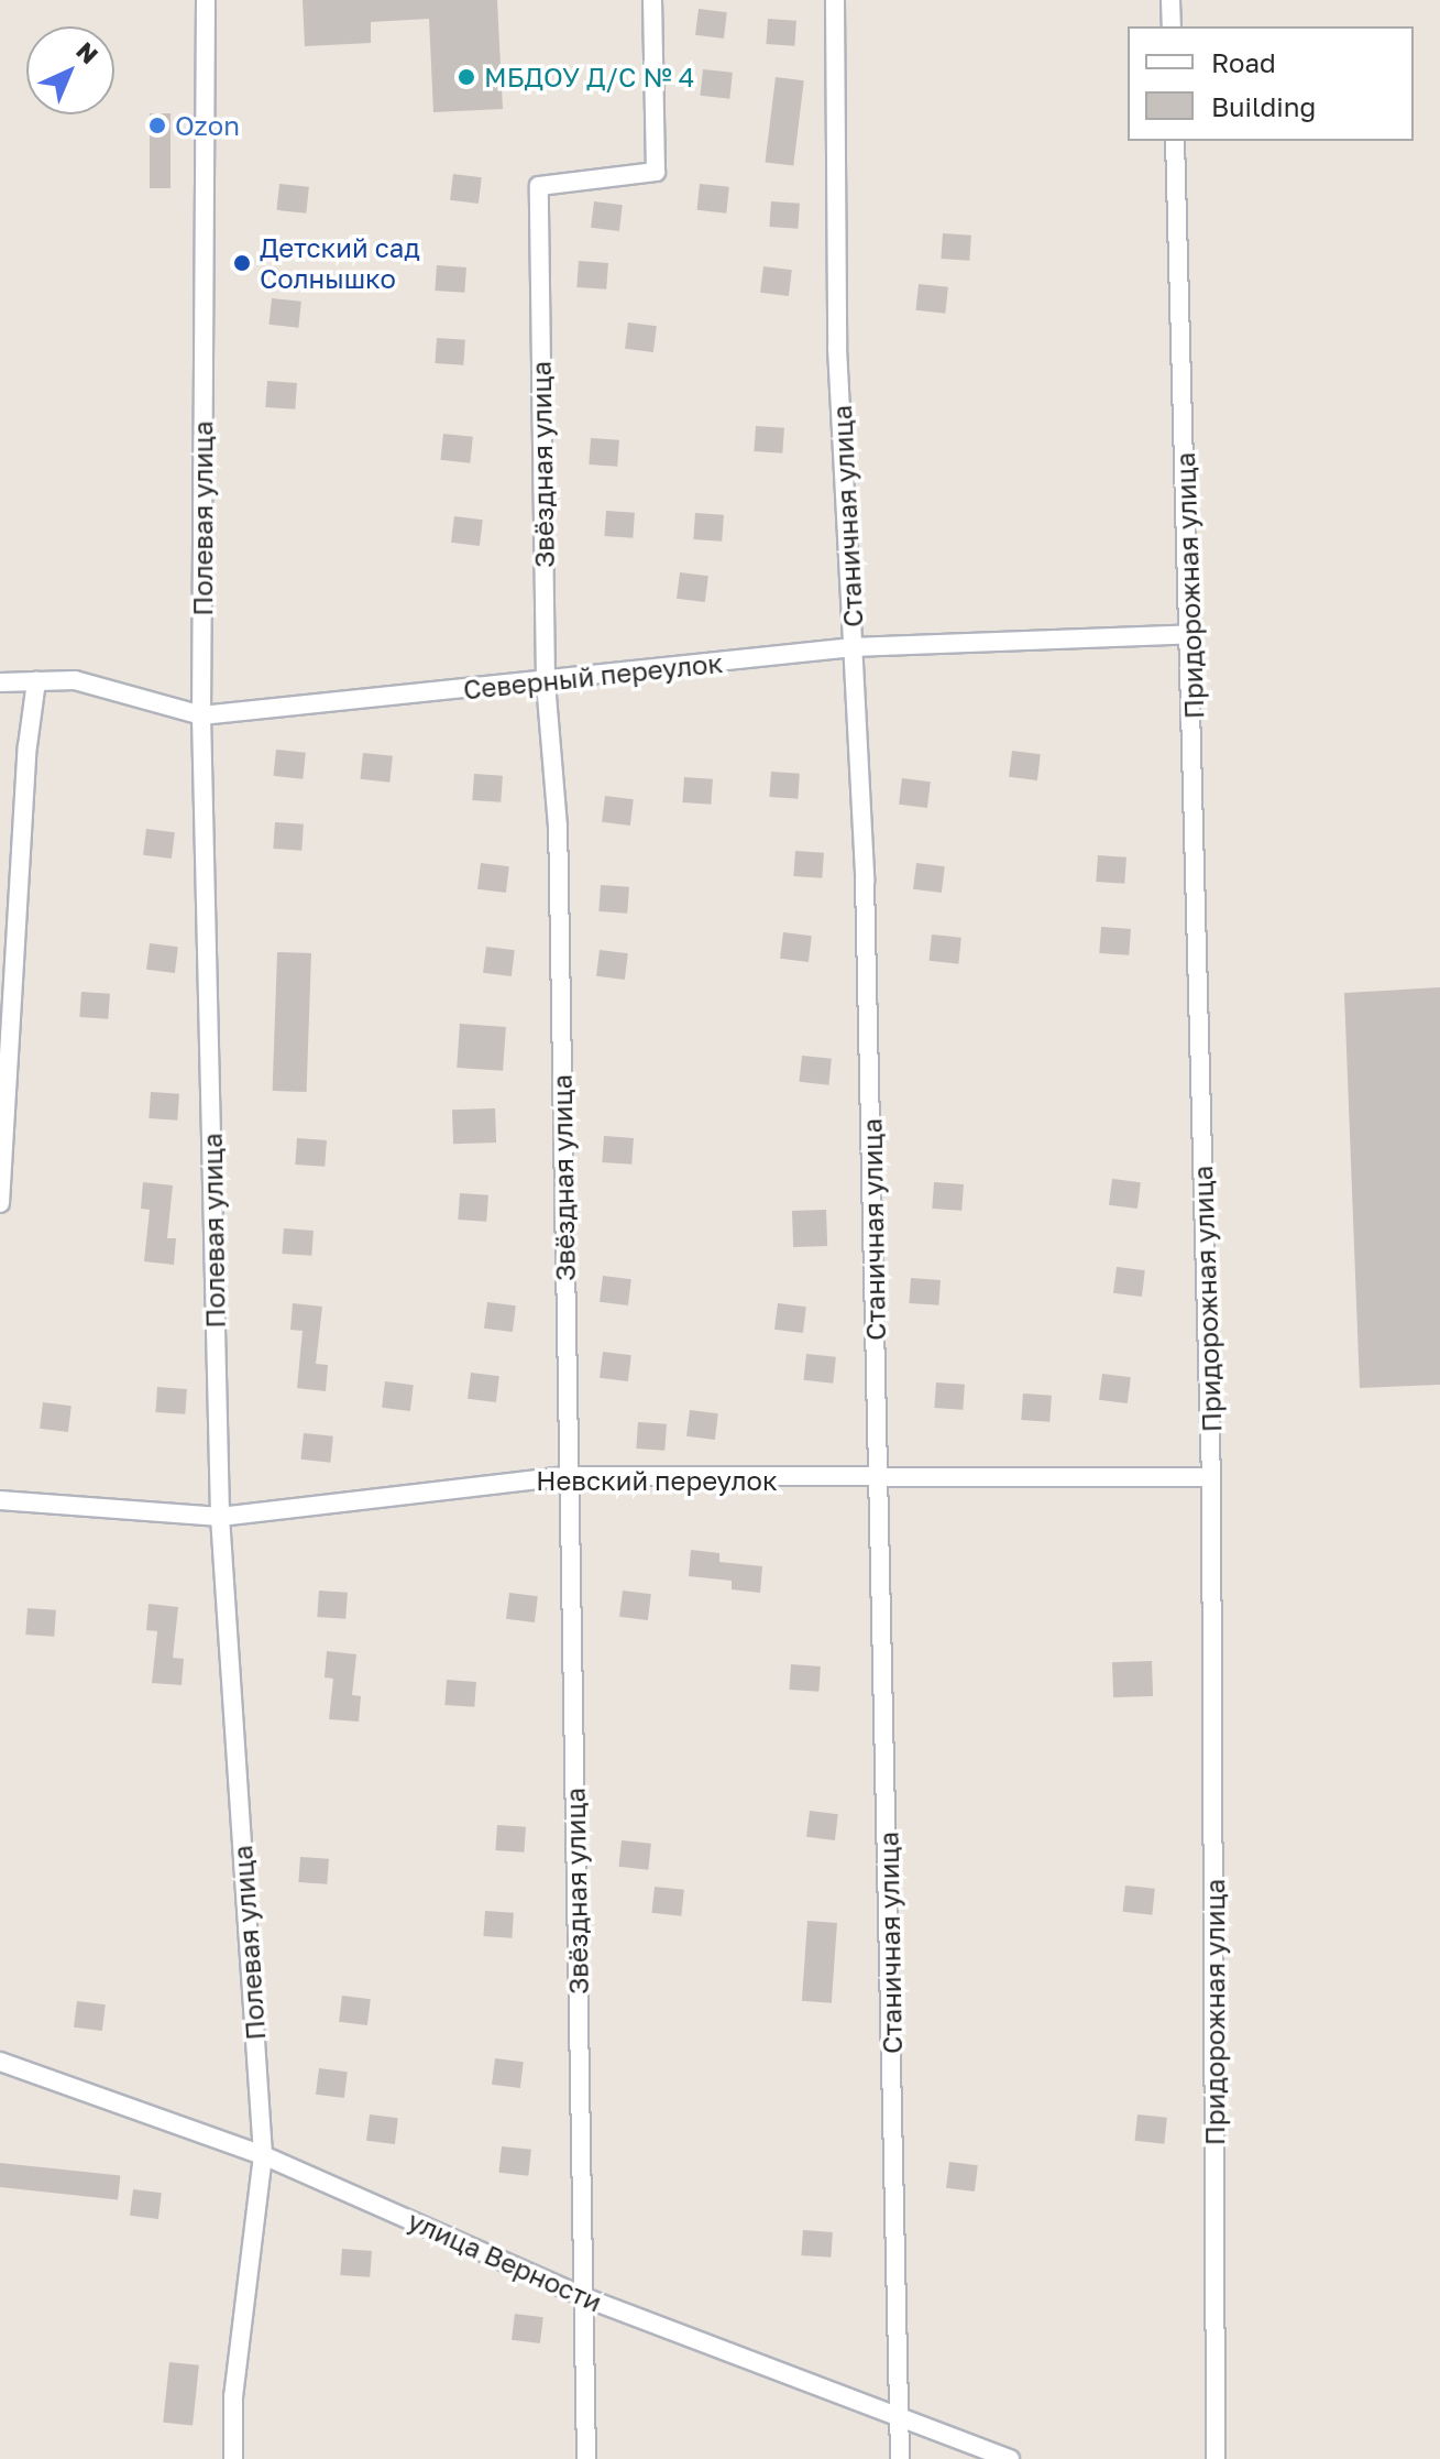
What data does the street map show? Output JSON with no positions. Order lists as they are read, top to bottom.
{
  "streets": {
    "street": [
      "Звёздная улица",
      "Станичная улица",
      "Полевая улица",
      "Придорожная улица",
      "Северный переулок",
      "Невский переулок",
      "улица Верности"
    ]
  },
  "crossings": [
    ["Звёздная улица", "Северный переулок"],
    ["Звёздная улица", "Невский переулок"],
    ["Звёздная улица", "улица Верности"],
    ["Станичная улица", "Северный переулок"],
    ["Станичная улица", "Невский переулок"],
    ["Станичная улица", "улица Верности"],
    ["Полевая улица", "Северный переулок"],
    ["Полевая улица", "Невский переулок"],
    ["Полевая улица", "улица Верности"],
    ["Придорожная улица", "Северный переулок"],
    ["Придорожная улица", "Невский переулок"]
  ],
  "places": ["МБДОУ Д/С № 4", "Ozon", "Детский сад Солнышко"],
  "legend": ["Road", "Building"],
  "north": "top right"
}
